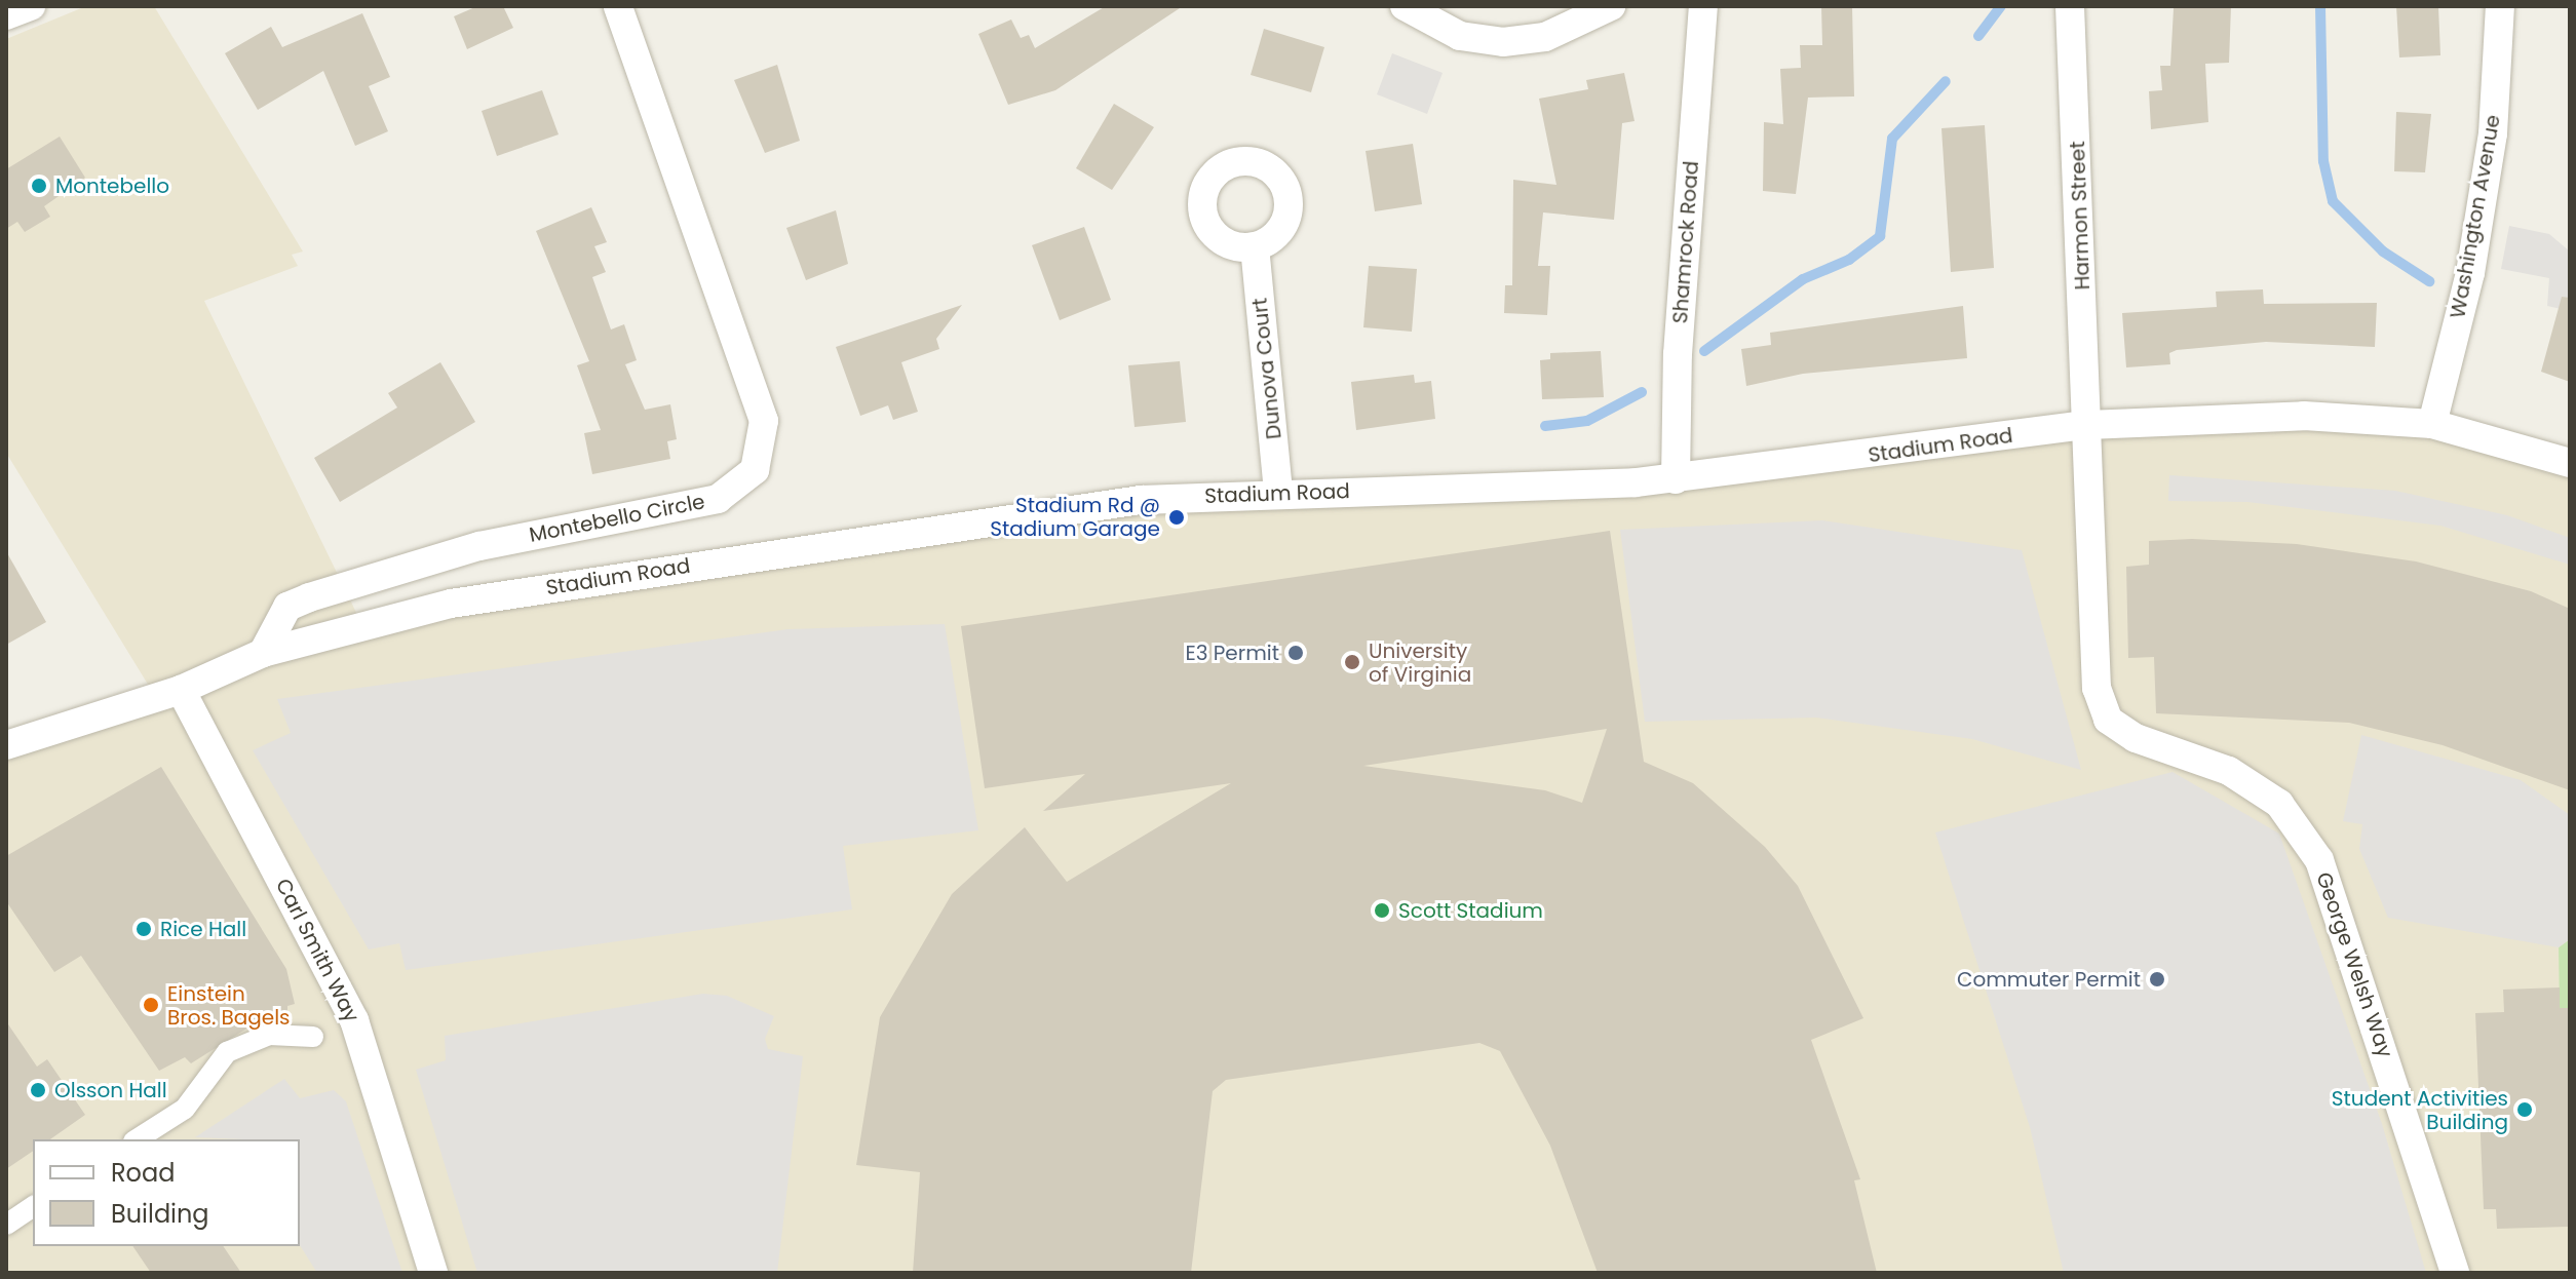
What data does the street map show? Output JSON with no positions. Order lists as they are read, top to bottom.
{
  "streets": {
    "street": [
      "Harmon Street",
      "Washington Avenue",
      "Shamrock Road",
      "Dunova Court",
      "Stadium Road",
      "Montebello Circle",
      "Carl Smith Way",
      "George Welsh Way"
    ]
  },
  "crossings": [
    ["Harmon Street", "Stadium Road"],
    ["Harmon Street", "George Welsh Way"],
    ["Washington Avenue", "Stadium Road"],
    ["Shamrock Road", "Stadium Road"],
    ["Dunova Court", "Stadium Road"],
    ["Stadium Road", "Montebello Circle"],
    ["Stadium Road", "Carl Smith Way"],
    ["Stadium Road", "George Welsh Way"]
  ],
  "places": [
    "Montebello",
    "Stadium Rd @ Stadium Garage",
    "E3 Permit",
    "University of Virginia",
    "Scott Stadium",
    "Rice Hall",
    "Commuter Permit",
    "Einstein Bros. Bagels",
    "Olsson Hall",
    "Student Activities Building"
  ],
  "legend": ["Road", "Building"]
}
